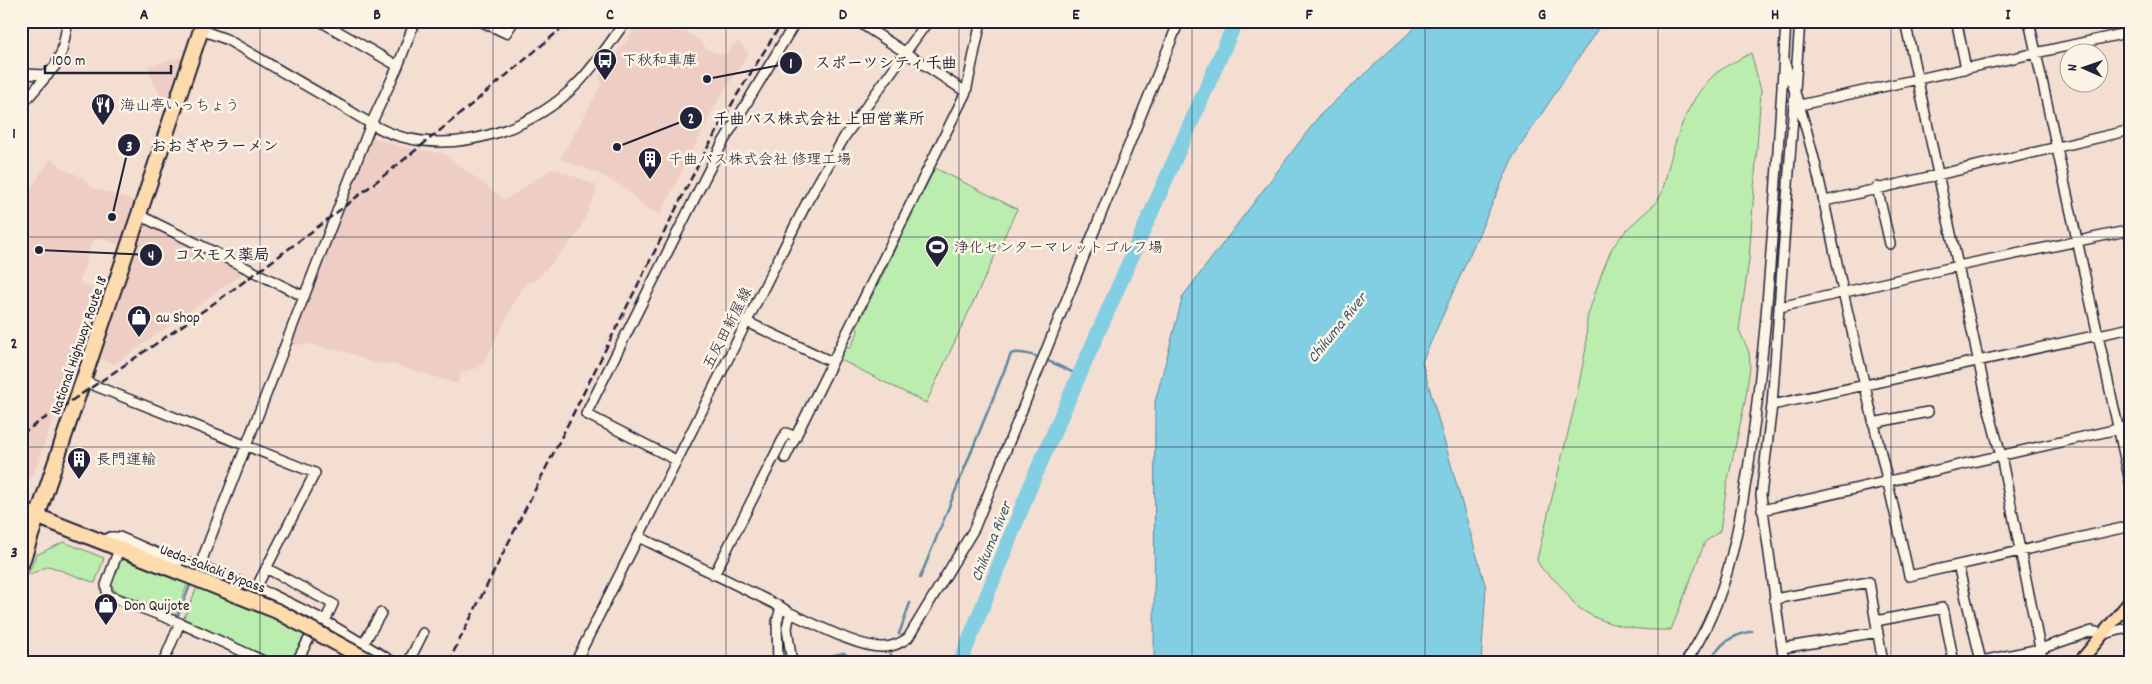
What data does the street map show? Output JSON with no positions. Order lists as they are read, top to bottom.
{
  "streets": {
    "highway": ["National Highway Route 18", "Ueda-Sakaki Bypass"],
    "street": ["五反田新屋線"]
  },
  "crossings": [
    ["National Highway Route 18", "Ueda-Sakaki Bypass"]
  ],
  "water": ["Chikuma River"],
  "places": {
    "other": [
      "スポーツシティ千曲",
      "千曲バス株式会社 上田営業所",
      "おおぎやラーメン",
      "コスモス薬局"
    ],
    "bus stop": ["下秋和車庫"],
    "restaurant": ["海山亭いっちょう"],
    "building": ["千曲バス株式会社 修理工場", "長門運輸"],
    "sports": ["浄化センターマレットゴルフ場"],
    "shop": ["au Shop", "Don Quijote"]
  },
  "scale_bar": "100 m",
  "north": "left",
  "grid": {
    "columns": [
      "A",
      "B",
      "C",
      "D",
      "E",
      "F",
      "G",
      "H",
      "I"
    ],
    "rows": ["1", "2", "3"]
  }
}
